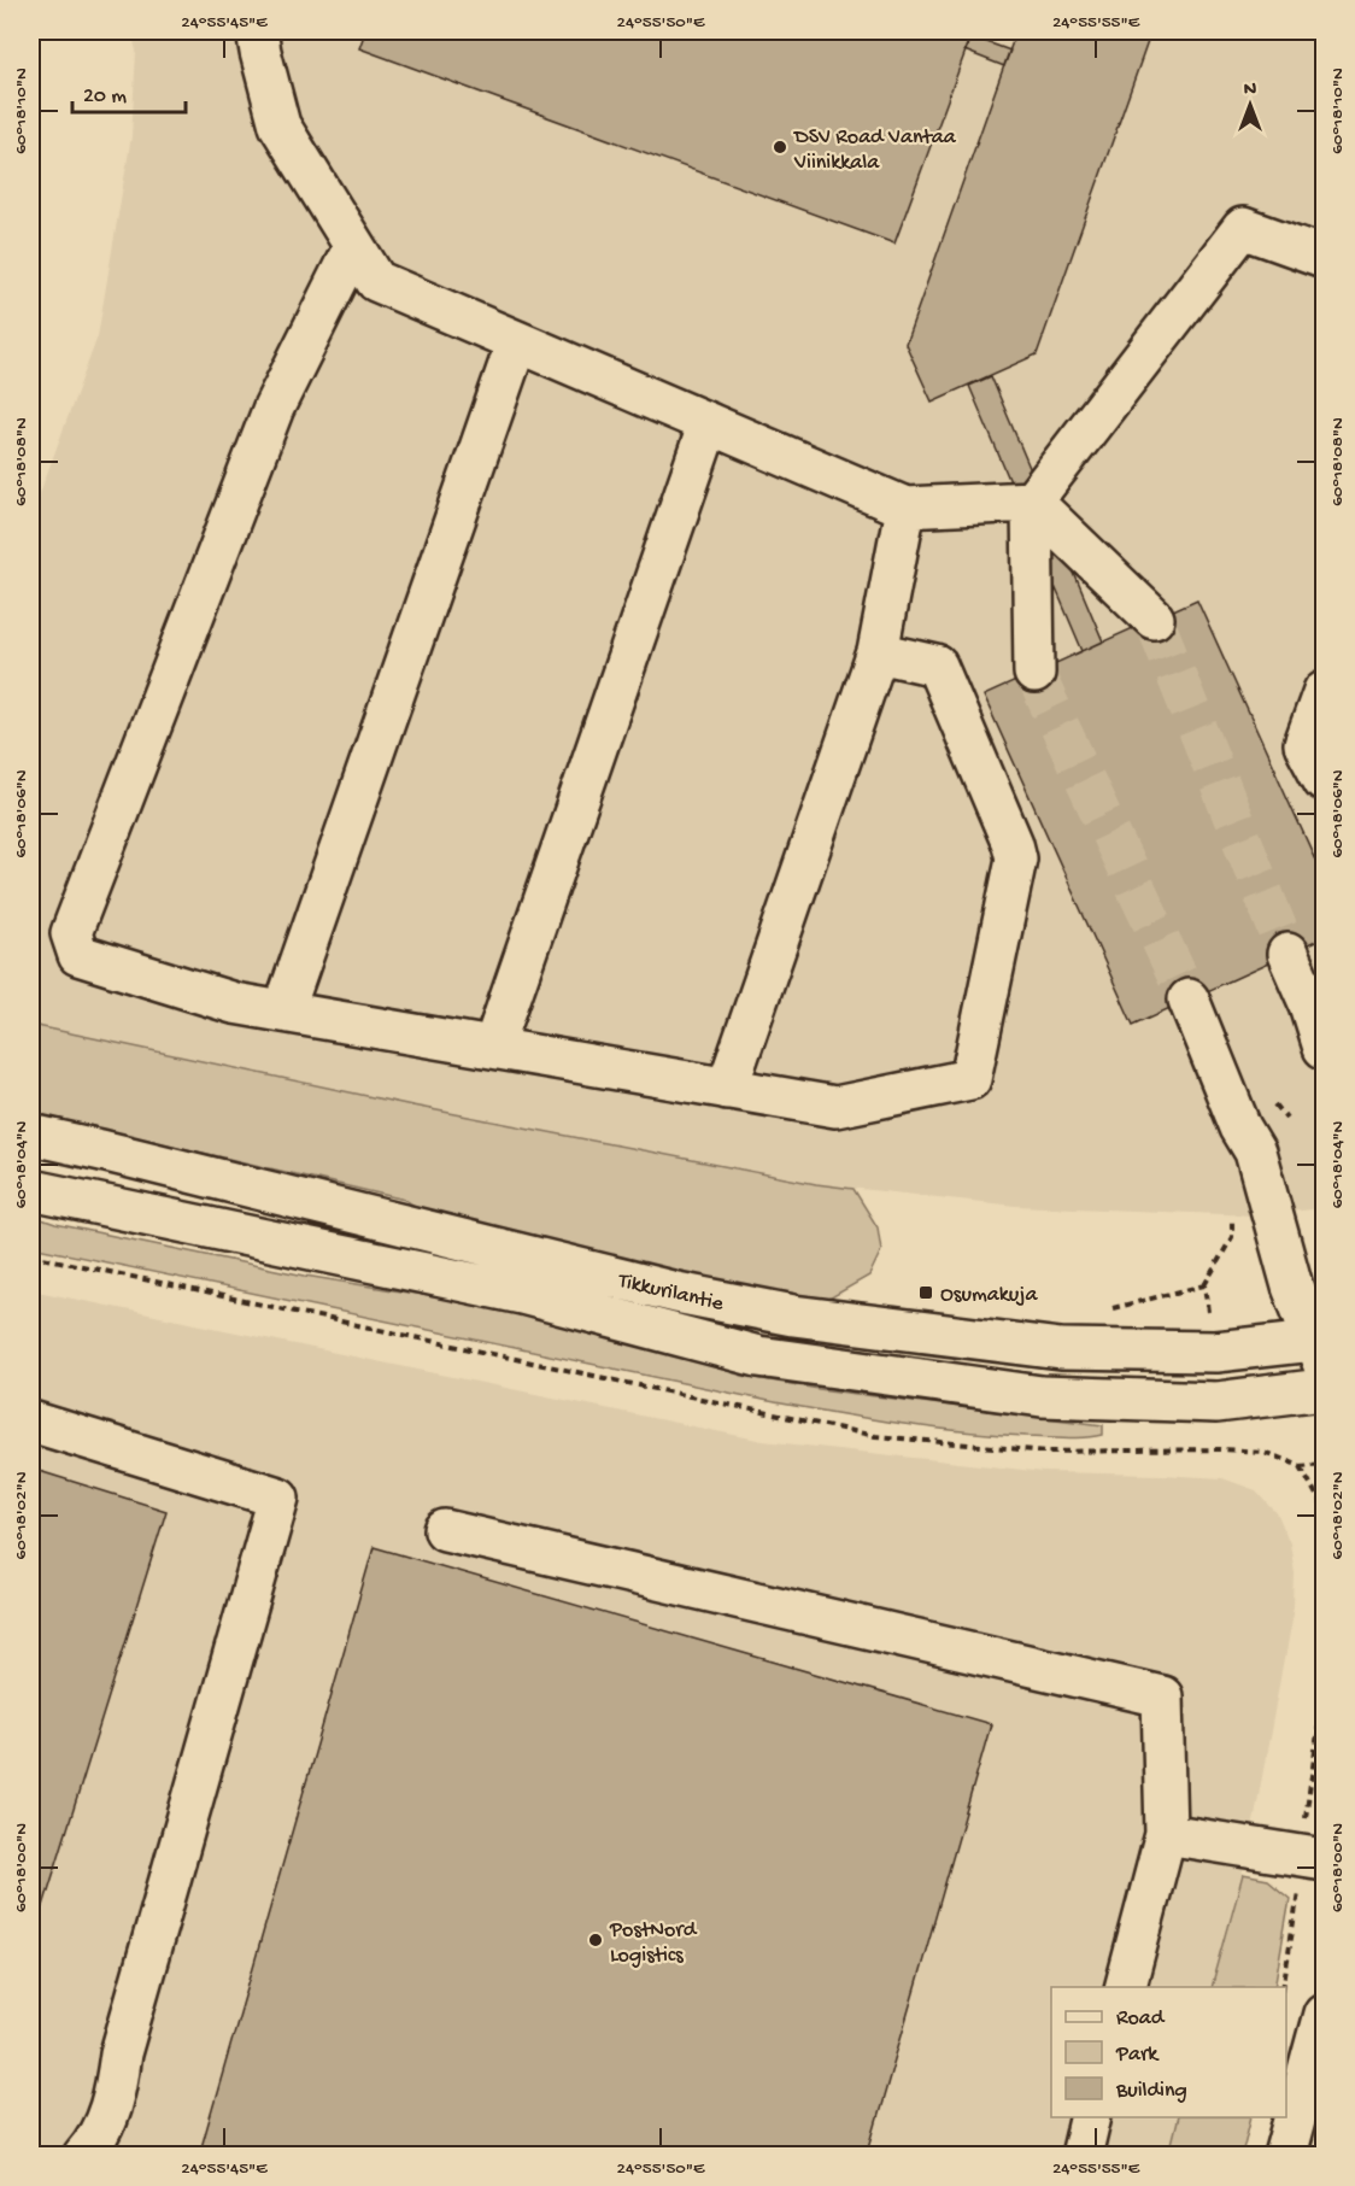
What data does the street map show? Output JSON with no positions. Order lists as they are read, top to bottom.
{
  "streets": {
    "main road": ["Tikkurilantie"]
  },
  "places": {
    "other": ["DSV Road Vantaa Viinikkala", "PostNord Logistics"],
    "transit": ["Osumakuja"]
  },
  "legend": ["Road", "Park", "Building"],
  "scale_bar": "20 m",
  "north": "top",
  "coordinates": [
    "24°55'45\"E",
    "24°55'50\"E",
    "24°55'55\"E",
    "60°18'10\"N",
    "60°18'08\"N",
    "60°18'06\"N",
    "60°18'04\"N",
    "60°18'02\"N",
    "60°18'00\"N"
  ]
}
